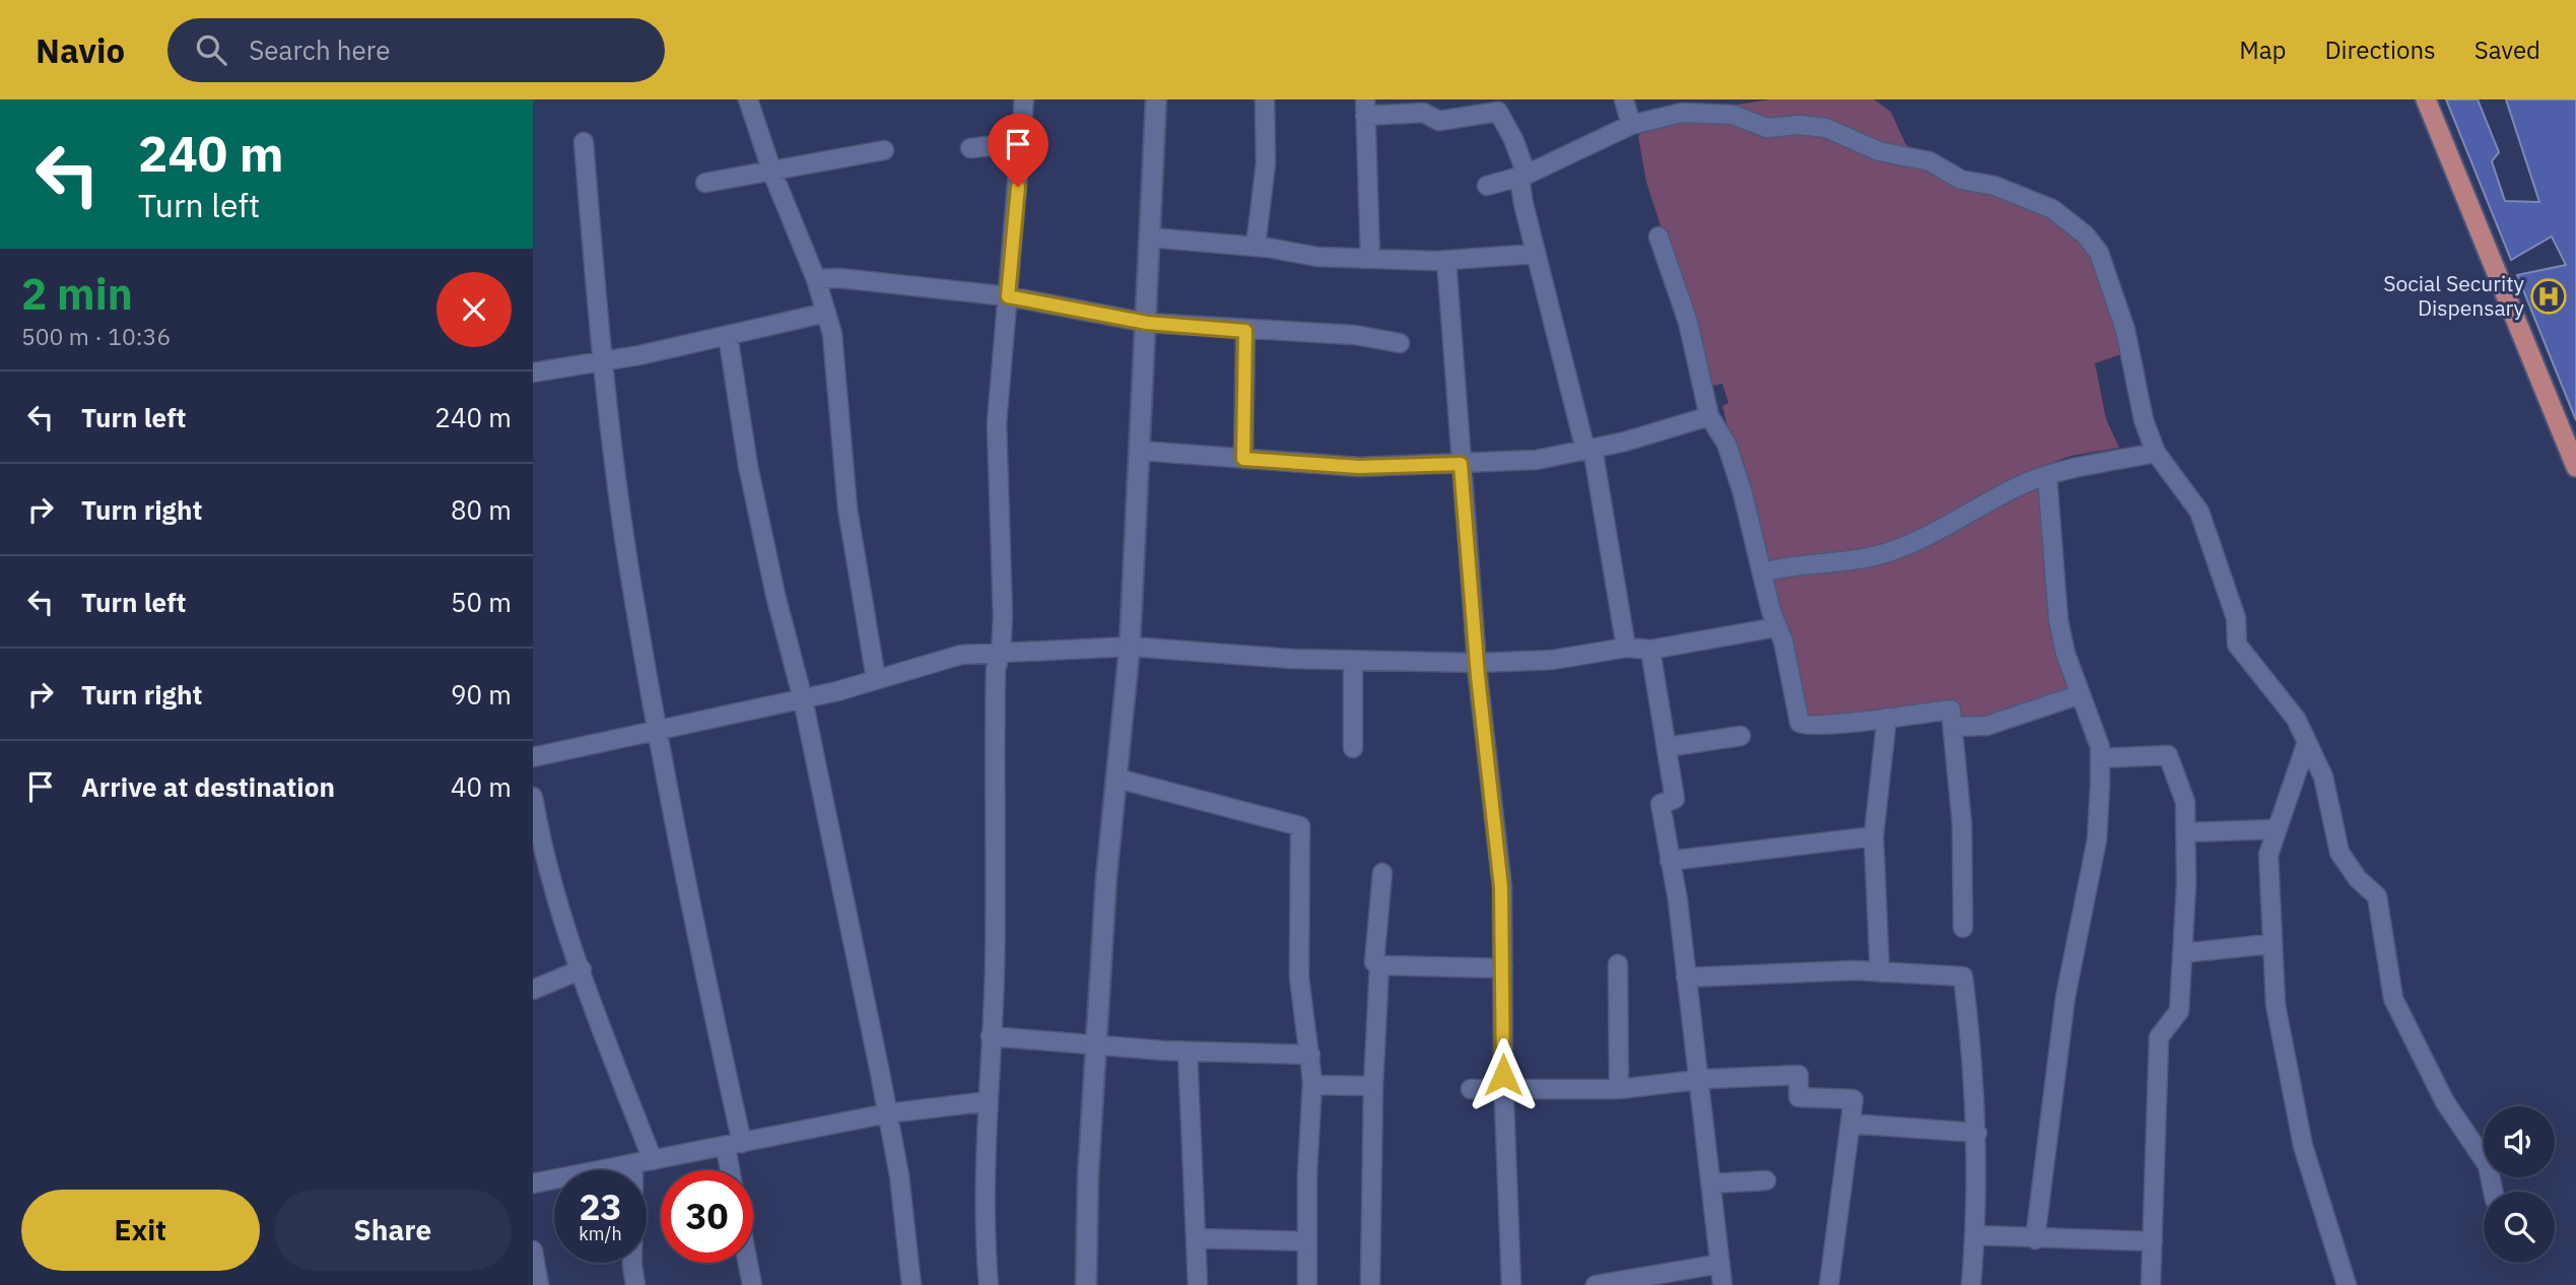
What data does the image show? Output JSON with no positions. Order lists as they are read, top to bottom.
{
  "places": {
    "hospital": ["Social Security Dispensary"]
  },
  "page": {
    "header": "Navio",
    "search": "Search here",
    "nav": ["Map", "Directions", "Saved"],
    "turn": ["240 m", "Turn left"],
    "heading": ["2 min", "500 m · 10:36"],
    "list": [
      {
        "name": "Turn left",
        "value": "240 m"
      },
      {
        "name": "Turn right",
        "value": "80 m"
      },
      {
        "name": "Turn left",
        "value": "50 m"
      },
      {
        "name": "Turn right",
        "value": "90 m"
      },
      {
        "name": "Arrive at destination",
        "value": "40 m"
      }
    ],
    "speed": "23 km/h",
    "limit": "30",
    "buttons": ["Exit", "Share"]
  }
}
